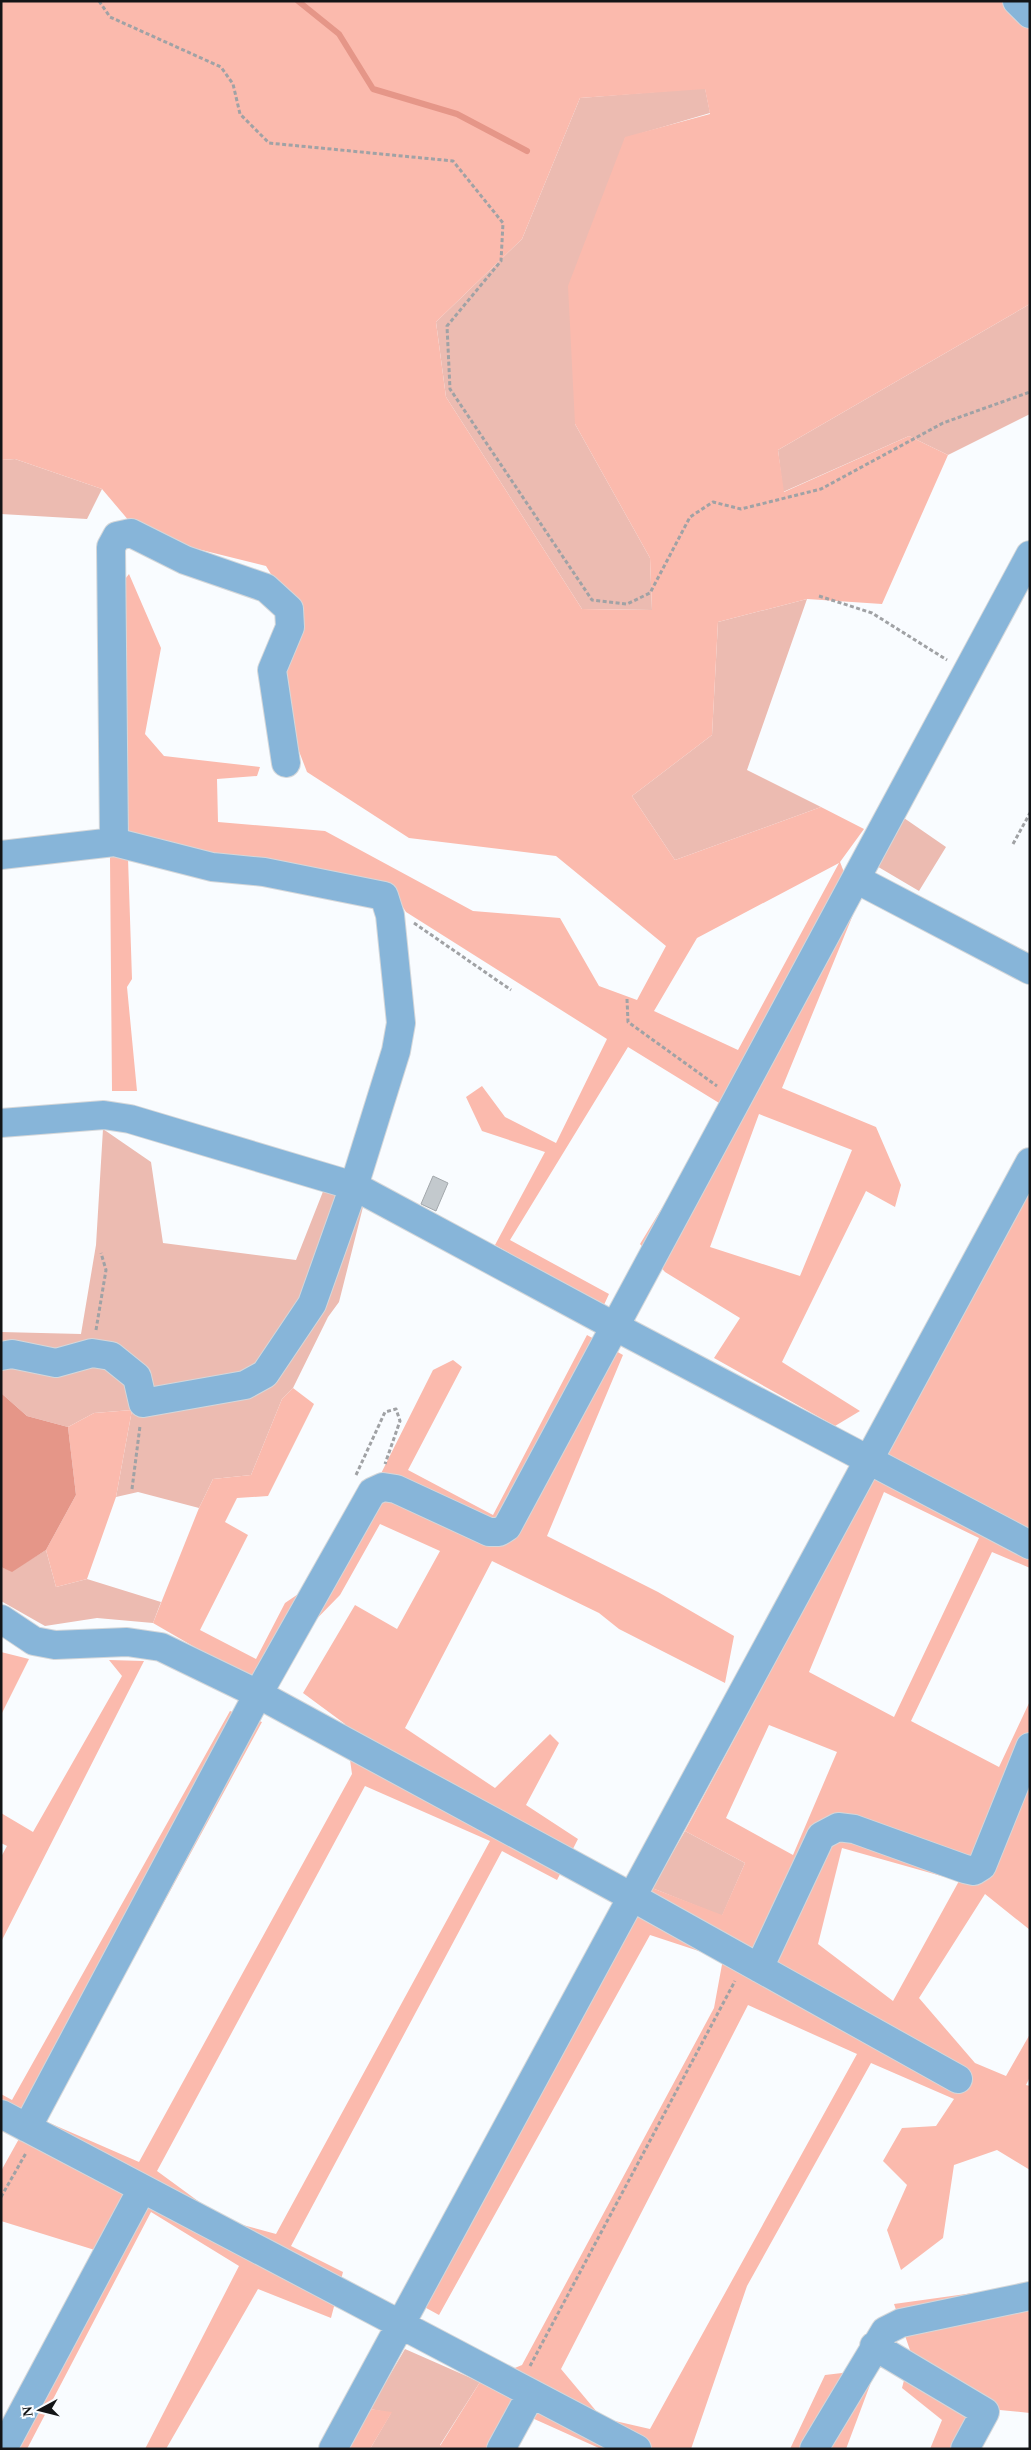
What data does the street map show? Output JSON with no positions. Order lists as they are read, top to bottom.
{
  "north": "left"
}
